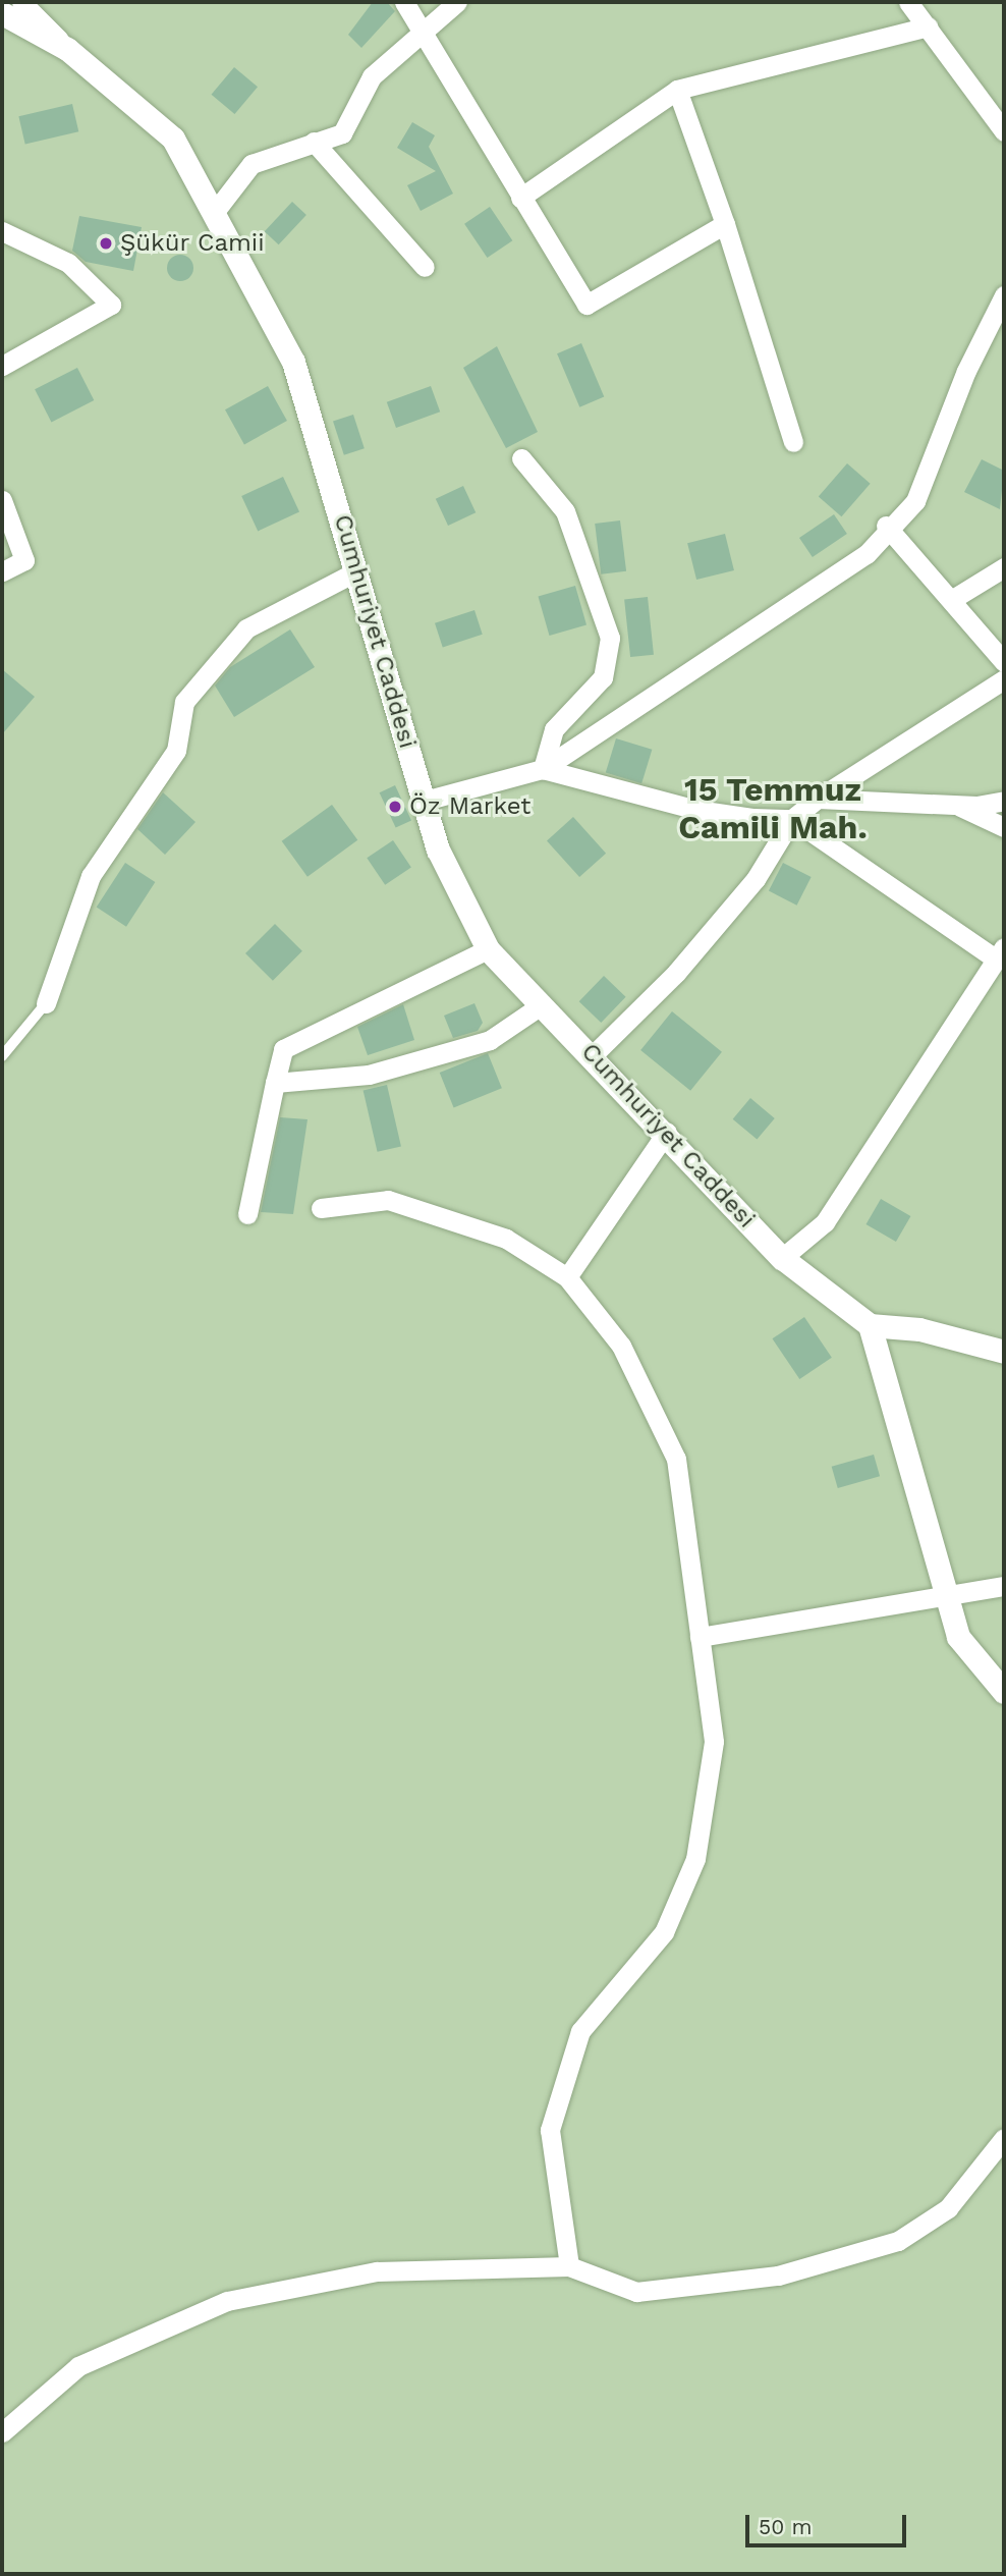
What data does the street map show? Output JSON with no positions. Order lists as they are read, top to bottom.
{
  "streets": {
    "street": ["Cumhuriyet Caddesi"]
  },
  "districts": ["15 Temmuz Camili Mah."],
  "places": ["Şükür Camii", "Öz Market"],
  "scale_bar": "50 m"
}
